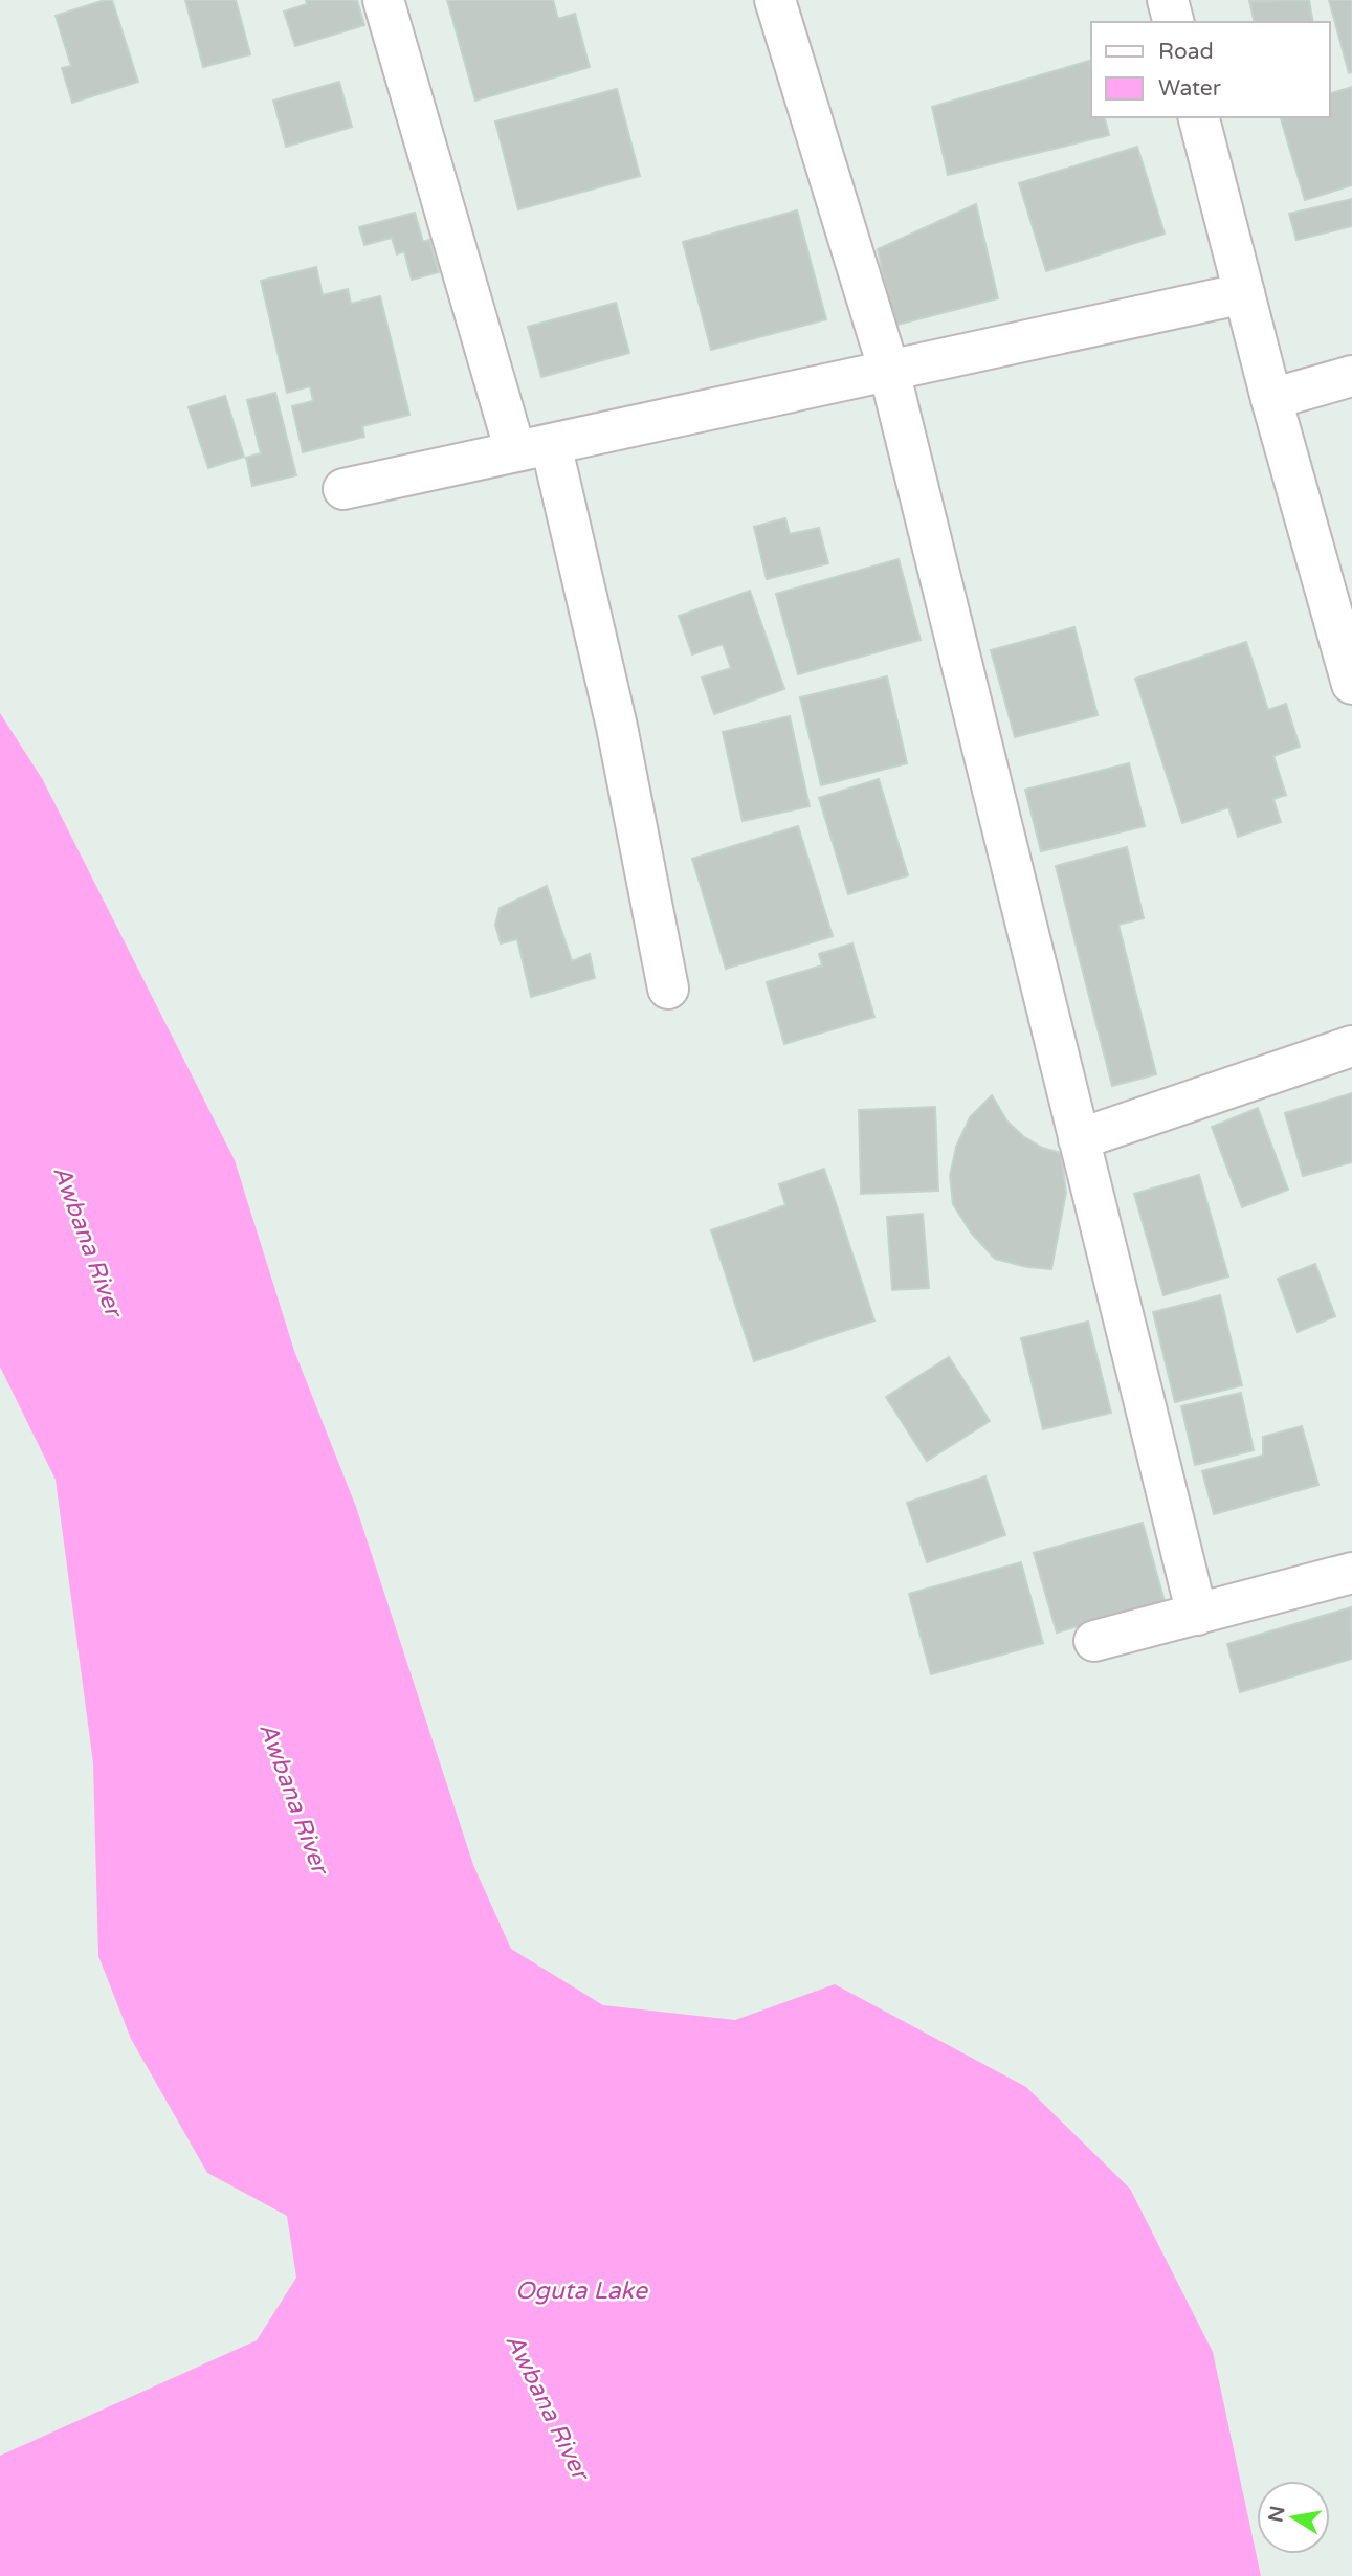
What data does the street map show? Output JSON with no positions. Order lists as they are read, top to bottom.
{
  "water": ["Awbana River", "Oguta Lake"],
  "legend": ["Road", "Water"],
  "north": "left"
}
